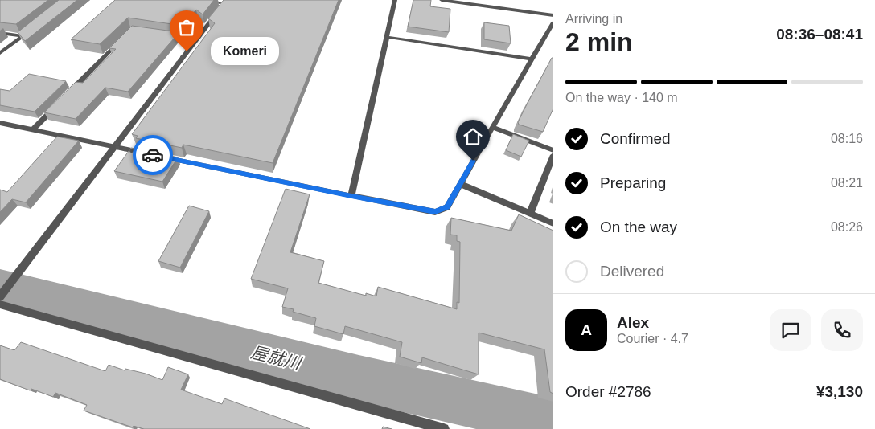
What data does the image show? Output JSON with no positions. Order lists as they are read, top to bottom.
{
  "water": ["屋就川"],
  "places": ["Komeri"],
  "page": {
    "heading": ["2 min", "Arriving in", "08:36–08:41"],
    "panel": [
      "Alex",
      "Courier · 4.7",
      "Order #2786",
      "¥3,130"
    ],
    "bubble": "Komeri",
    "bar": "On the way · 140 m",
    "list": [
      ["Confirmed", "08:16"],
      ["Preparing", "08:21"],
      ["On the way", "08:26"],
      "Delivered"
    ],
    "round": "A"
  }
}
